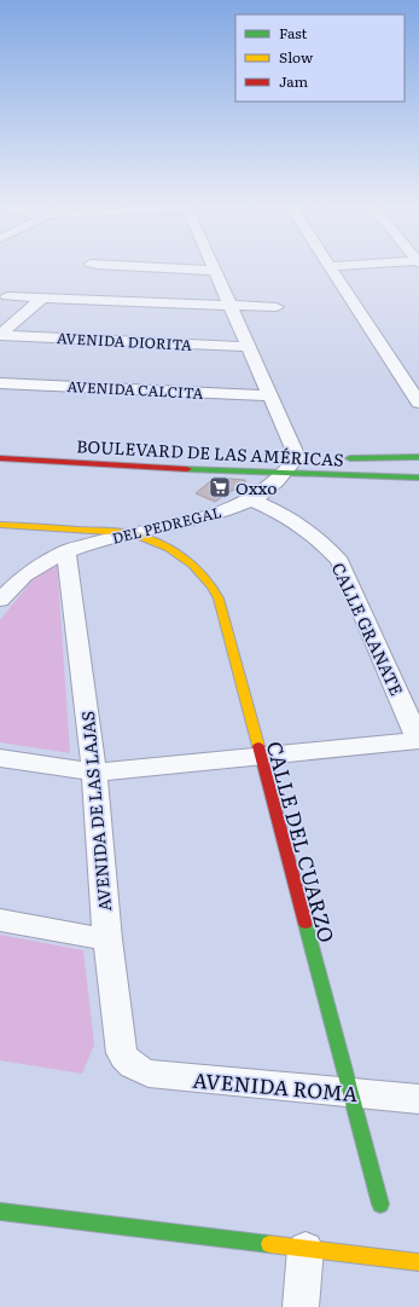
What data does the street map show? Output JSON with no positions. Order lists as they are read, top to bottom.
{
  "streets": {
    "street": [
      "AVENIDA DIORITA",
      "AVENIDA CALCITA",
      "BOULEVARD DE LAS AMÉRICAS",
      "DEL PEDREGAL",
      "CALLE GRANATE",
      "AVENIDA DE LAS LAJAS",
      "CALLE DEL CUARZO",
      "AVENIDA ROMA"
    ]
  },
  "crossings": [
    ["AVENIDA DIORITA", "DEL PEDREGAL"],
    ["AVENIDA CALCITA", "DEL PEDREGAL"],
    ["BOULEVARD DE LAS AMÉRICAS", "DEL PEDREGAL"],
    ["DEL PEDREGAL", "CALLE GRANATE"],
    ["DEL PEDREGAL", "AVENIDA DE LAS LAJAS"],
    ["DEL PEDREGAL", "CALLE DEL CUARZO"],
    ["AVENIDA DE LAS LAJAS", "AVENIDA ROMA"],
    ["CALLE DEL CUARZO", "AVENIDA ROMA"]
  ],
  "places": {
    "supermarket": ["Oxxo"]
  },
  "legend": ["Fast", "Slow", "Jam"]
}
